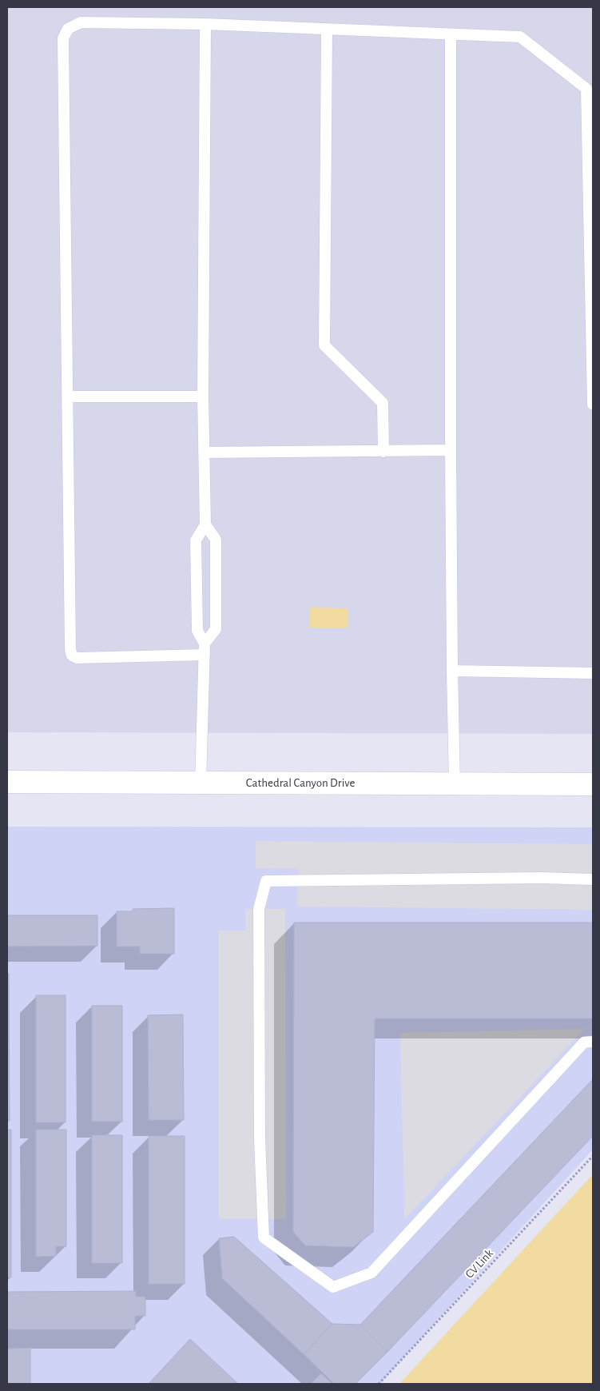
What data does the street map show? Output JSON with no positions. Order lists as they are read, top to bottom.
{
  "streets": {
    "street": ["Cathedral Canyon Drive"],
    "path": ["CV Link"]
  }
}
